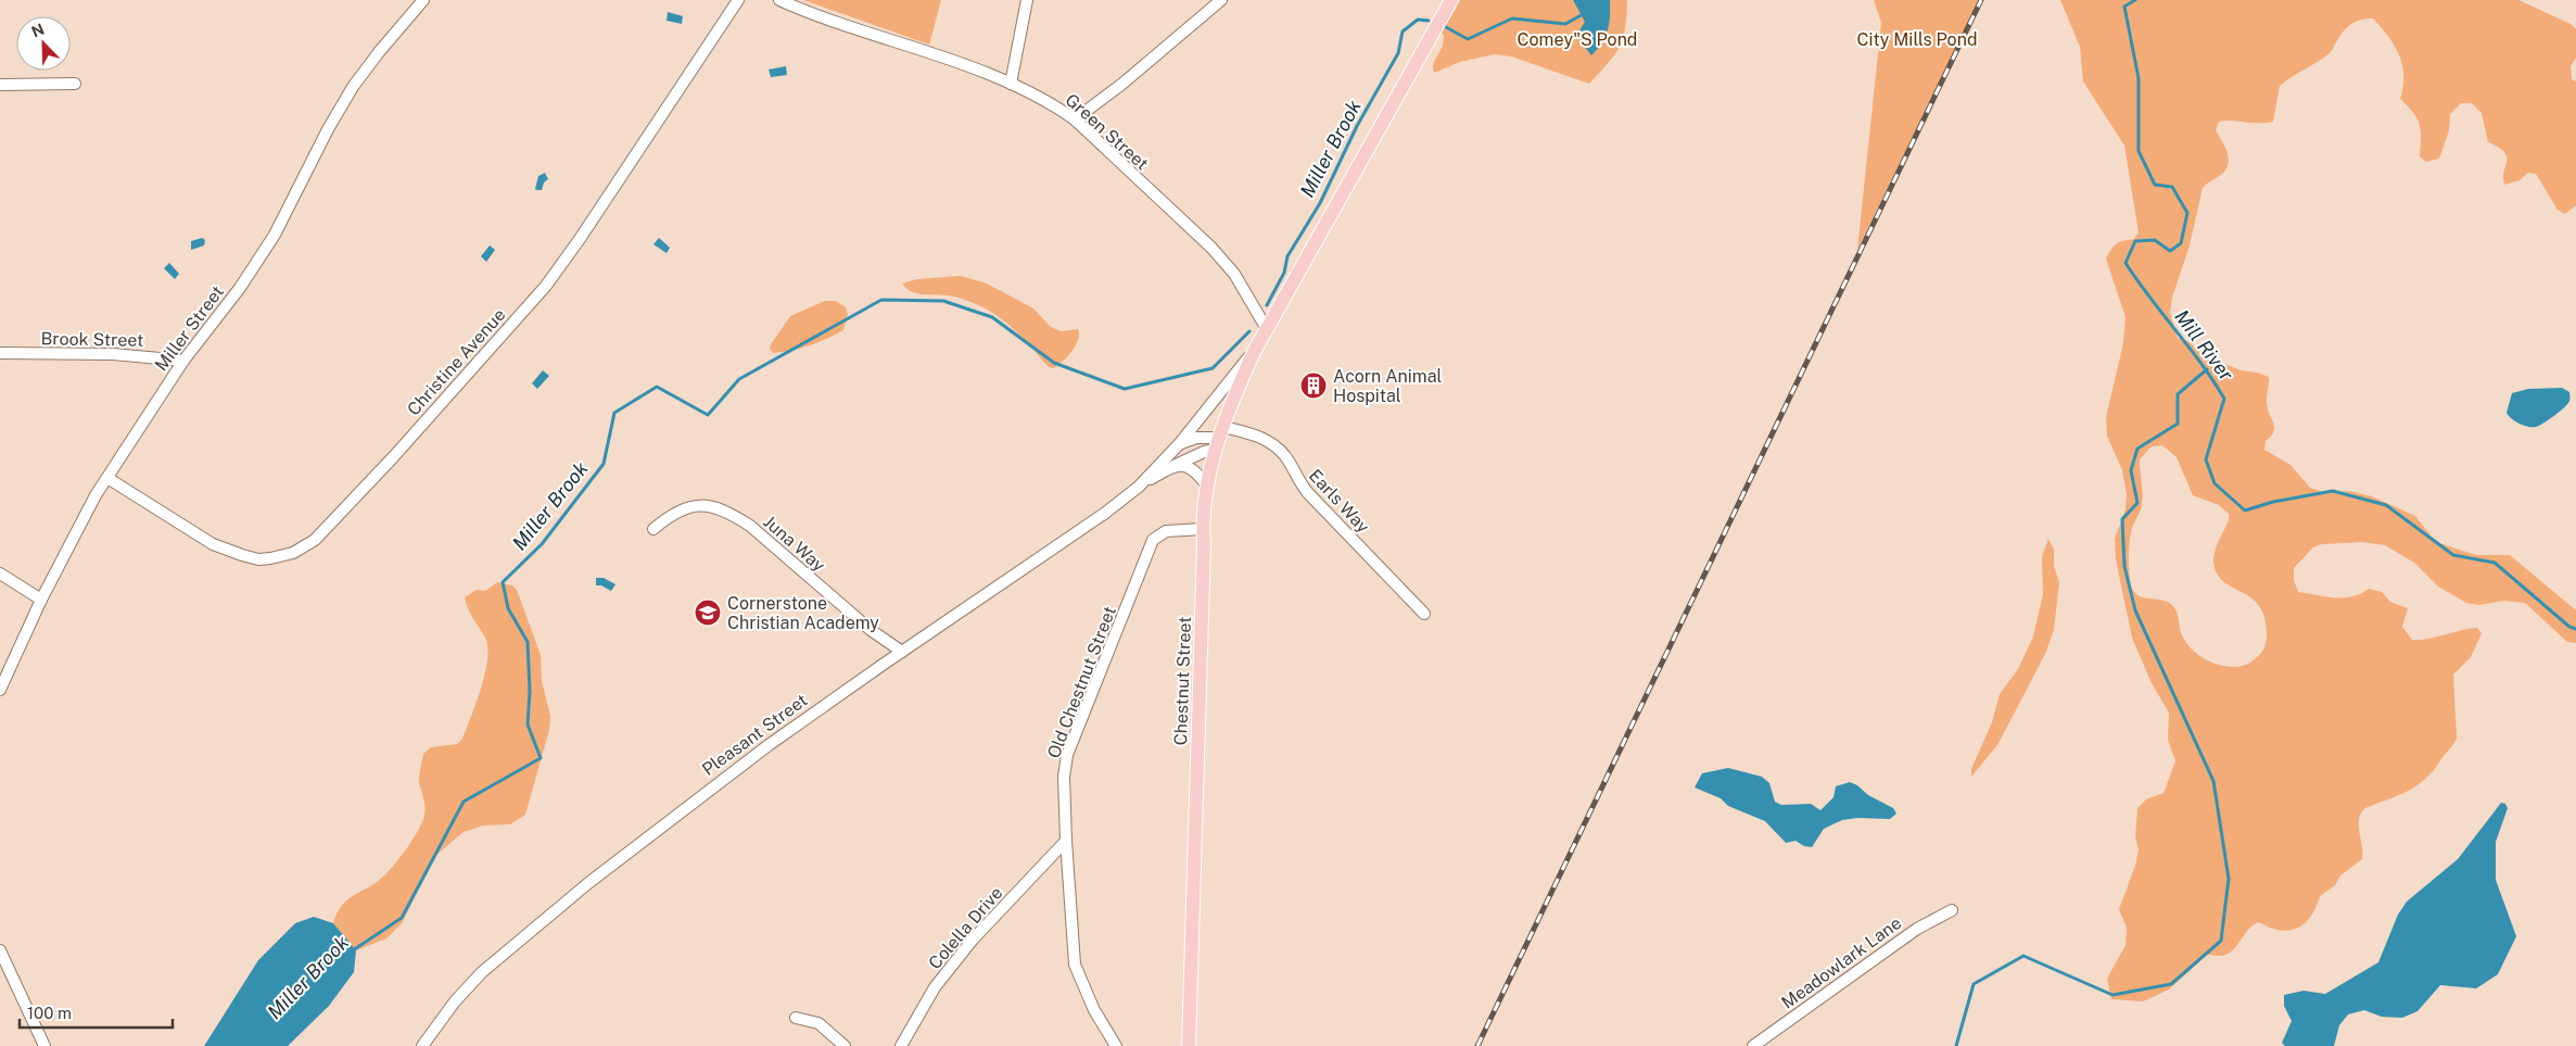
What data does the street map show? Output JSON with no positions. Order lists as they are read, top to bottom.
{
  "streets": {
    "main road": ["Chestnut Street"],
    "street": [
      "Green Street",
      "Miller Street",
      "Brook Street",
      "Christine Avenue",
      "Earls Way",
      "Juna Way",
      "Old Chestnut Street",
      "Pleasant Street",
      "Colella Drive",
      "Meadowlark Lane"
    ]
  },
  "crossings": [
    ["Green Street", "Chestnut Street"],
    ["Miller Street", "Brook Street"],
    ["Miller Street", "Christine Avenue"],
    ["Earls Way", "Chestnut Street"],
    ["Earls Way", "Pleasant Street"],
    ["Juna Way", "Pleasant Street"],
    ["Chestnut Street", "Old Chestnut Street"],
    ["Chestnut Street", "Pleasant Street"],
    ["Old Chestnut Street", "Colella Drive"]
  ],
  "water": ["Miller Brook", "Mill River"],
  "parks": ["Comey\"S Pond", "City Mills Pond"],
  "places": {
    "building": ["Acorn Animal Hospital"],
    "school or university": ["Cornerstone Christian Academy"]
  },
  "scale_bar": "100 m",
  "north": "top left"
}
